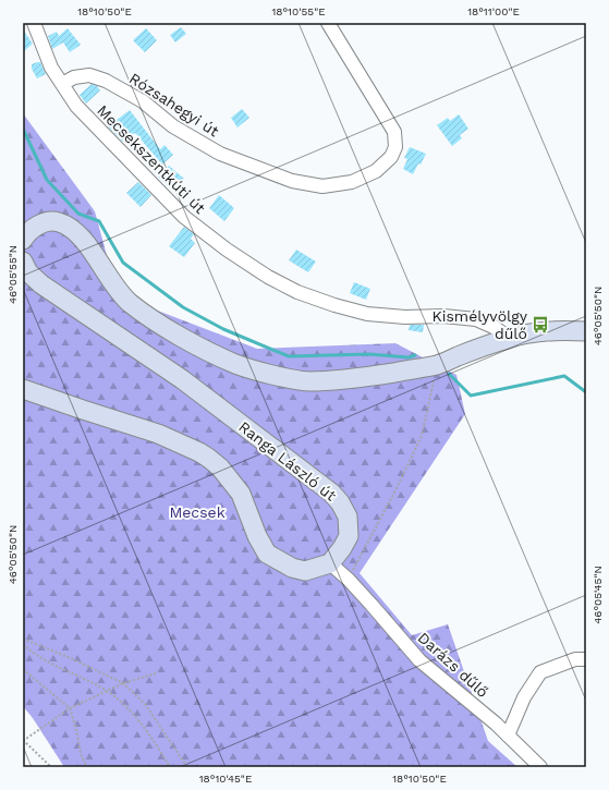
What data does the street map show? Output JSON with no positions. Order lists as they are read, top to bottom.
{
  "streets": {
    "main road": ["Ranga László út"],
    "street": ["Rózsahegyi út", "Mecsekszentkúti út", "Darázs dűlő"]
  },
  "crossings": [
    ["Rózsahegyi út", "Mecsekszentkúti út"],
    ["Ranga László út", "Darázs dűlő"]
  ],
  "parks": ["Mecsek"],
  "places": {
    "bus stop": ["Kismélyvölgy dűlő"]
  },
  "coordinates": [
    "18°10'50\"E",
    "18°10'55\"E",
    "18°11'00\"E",
    "46°05'55\"N",
    "46°05'50\"N",
    "46°05'45\"N",
    "18°10'45\"E"
  ]
}
